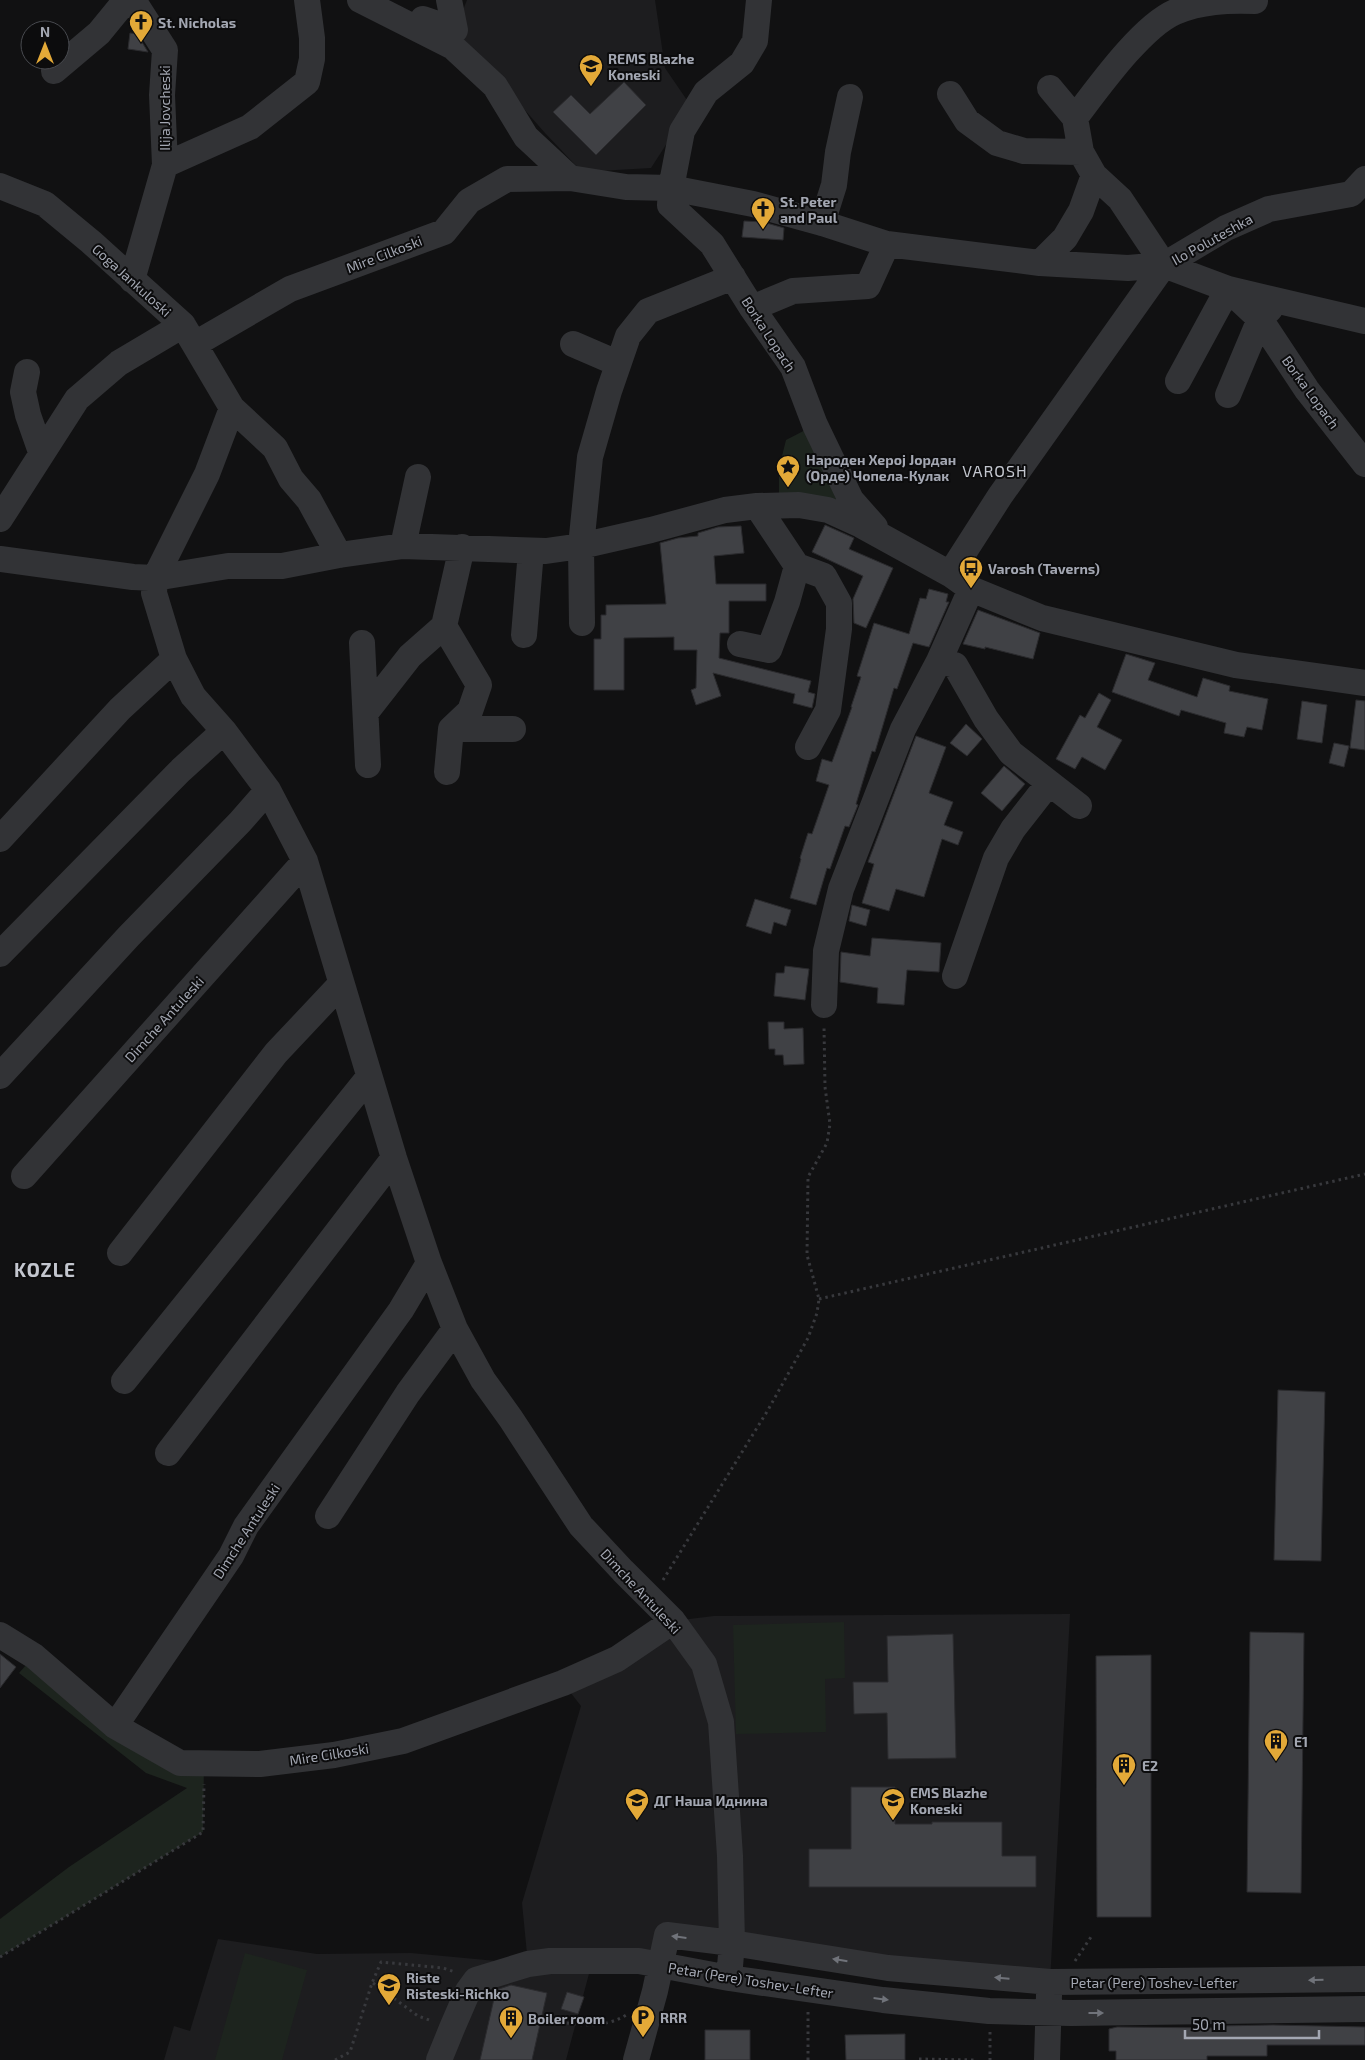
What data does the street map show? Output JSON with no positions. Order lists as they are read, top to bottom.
{
  "streets": {
    "street": [
      "Ilija Jovcheski",
      "Ilo Poluteshka",
      "Mire Cilkoski",
      "Goga Jankuloski",
      "Borka Lopach",
      "Dimche Antuleski",
      "Petar (Pere) Toshev-Lefter"
    ]
  },
  "crossings": [
    ["Ilija Jovcheski", "Goga Jankuloski"],
    ["Ilo Poluteshka", "Borka Lopach"],
    ["Mire Cilkoski", "Goga Jankuloski"],
    ["Mire Cilkoski", "Borka Lopach"],
    ["Mire Cilkoski", "Dimche Antuleski"],
    ["Dimche Antuleski", "Petar (Pere) Toshev-Lefter"]
  ],
  "districts": ["VAROSH", "KOZLE"],
  "places": {
    "church": ["St. Nicholas", "St. Peter and Paul"],
    "school or university": [
      "REMS Blazhe Koneski",
      "ДГ Наша Иднина",
      "EMS Blazhe Koneski",
      "Riste Risteski-Richko"
    ],
    "place": ["Народен Херој Јордан (Орде) Чопела-Кулак"],
    "bus stop": ["Varosh (Taverns)"],
    "building": ["E1", "E2", "Boiler room"],
    "parking": ["RRR"]
  },
  "scale_bar": "50 m",
  "north": "top"
}
